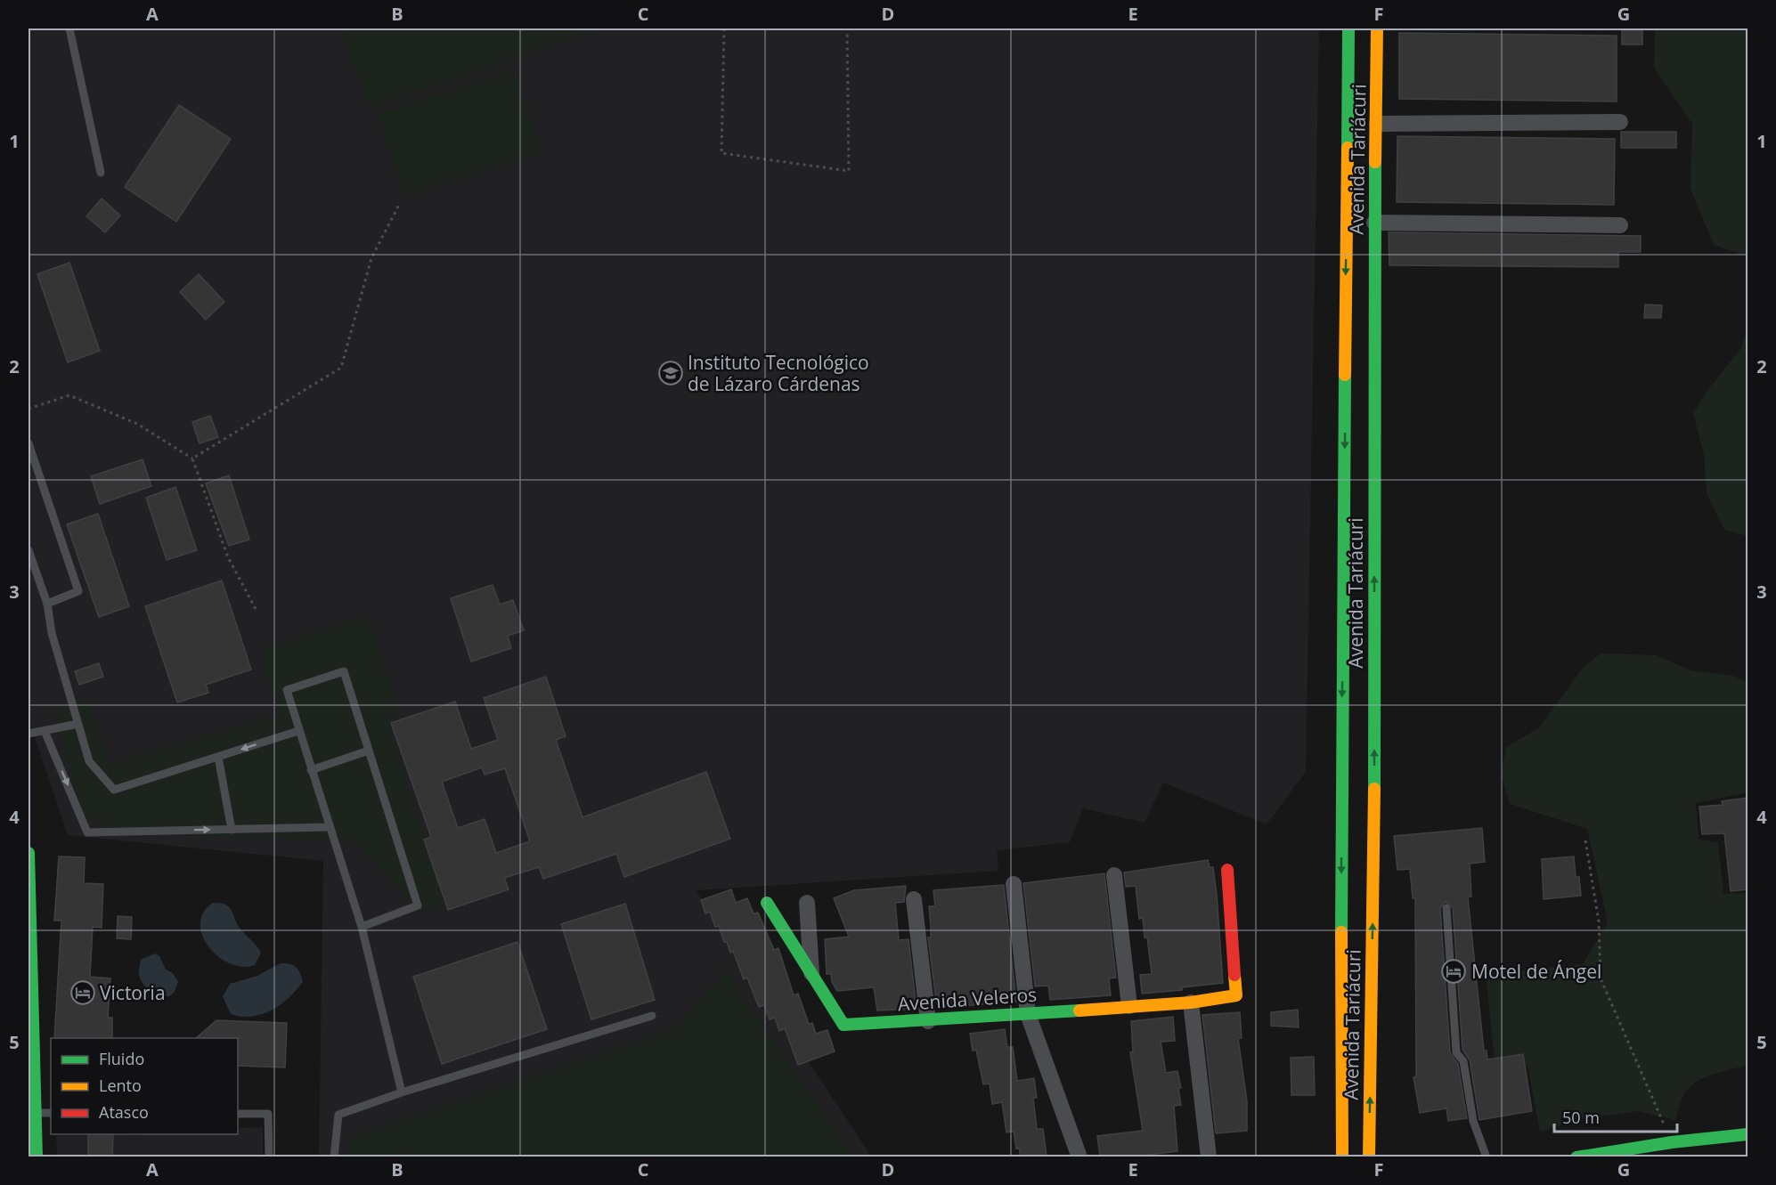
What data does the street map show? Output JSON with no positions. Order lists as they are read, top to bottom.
{
  "streets": {
    "street": ["Avenida Tariácuri", "Avenida Veleros"]
  },
  "places": {
    "school or university": ["Instituto Tecnológico de Lázaro Cárdenas"],
    "hotel": ["Motel de Ángel", "Victoria"]
  },
  "legend": ["Fluido", "Lento", "Atasco"],
  "scale_bar": "50 m",
  "grid": {
    "columns": [
      "A",
      "B",
      "C",
      "D",
      "E",
      "F",
      "G"
    ],
    "rows": [
      "1",
      "2",
      "3",
      "4",
      "5"
    ]
  }
}
